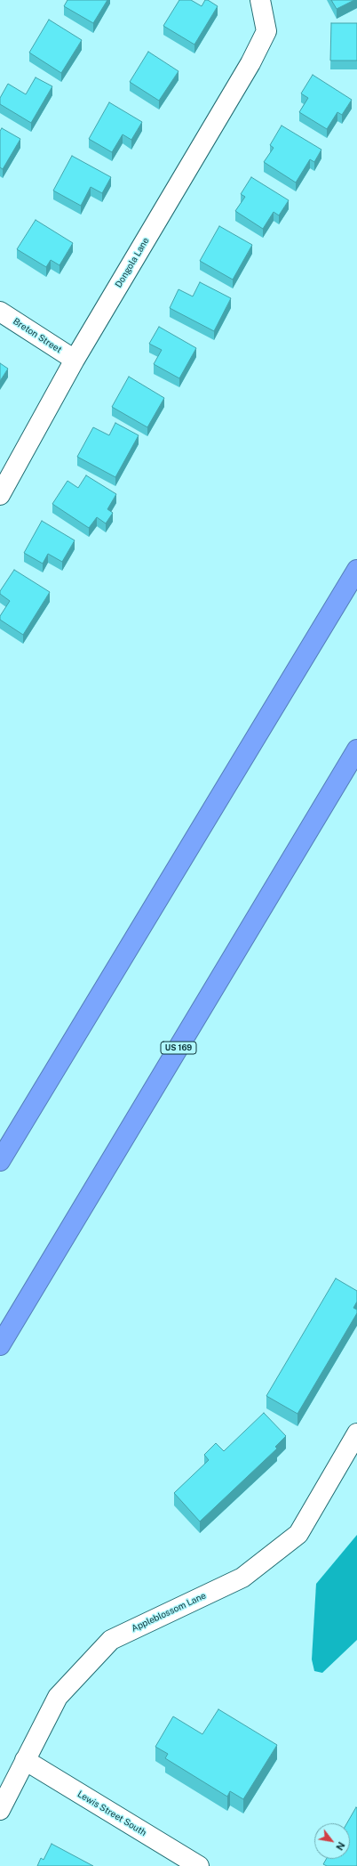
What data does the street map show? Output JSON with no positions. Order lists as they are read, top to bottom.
{
  "streets": {
    "highway": ["US 169"],
    "street": [
      "Dongola Lane",
      "Breton Street",
      "Appleblossom Lane",
      "Lewis Street South"
    ]
  },
  "crossings": [
    ["Dongola Lane", "Breton Street"],
    ["Appleblossom Lane", "Lewis Street South"]
  ],
  "north": "bottom right"
}
